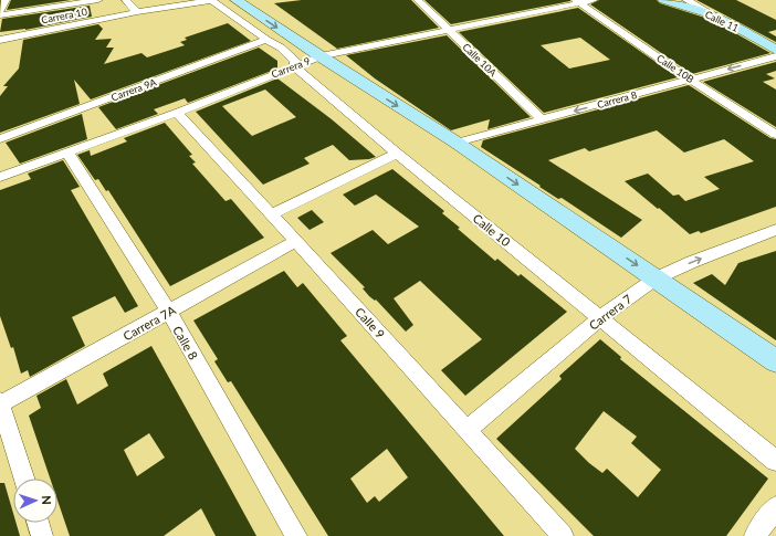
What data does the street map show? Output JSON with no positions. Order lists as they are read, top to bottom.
{
  "streets": {
    "main road": ["Calle 11"],
    "street": [
      "Carrera 10",
      "Calle 10A",
      "Carrera 9",
      "Calle 10B",
      "Carrera 9A",
      "Carrera 8",
      "Calle 10",
      "Carrera 7",
      "Carrera 7A",
      "Calle 9",
      "Calle 8"
    ]
  },
  "crossings": [
    ["Carrera 10", "Calle 10"],
    ["Calle 10A", "Carrera 9"],
    ["Calle 10A", "Carrera 8"],
    ["Carrera 9", "Calle 10B"],
    ["Carrera 9", "Calle 10"],
    ["Carrera 9", "Calle 9"],
    ["Carrera 9", "Calle 8"],
    ["Calle 10B", "Carrera 8"],
    ["Carrera 9A", "Calle 10"],
    ["Calle 10", "Carrera 7"],
    ["Carrera 7", "Calle 9"],
    ["Carrera 7A", "Calle 9"],
    ["Carrera 7A", "Calle 8"]
  ],
  "one_way": ["Carrera 8"],
  "north": "right"
}
